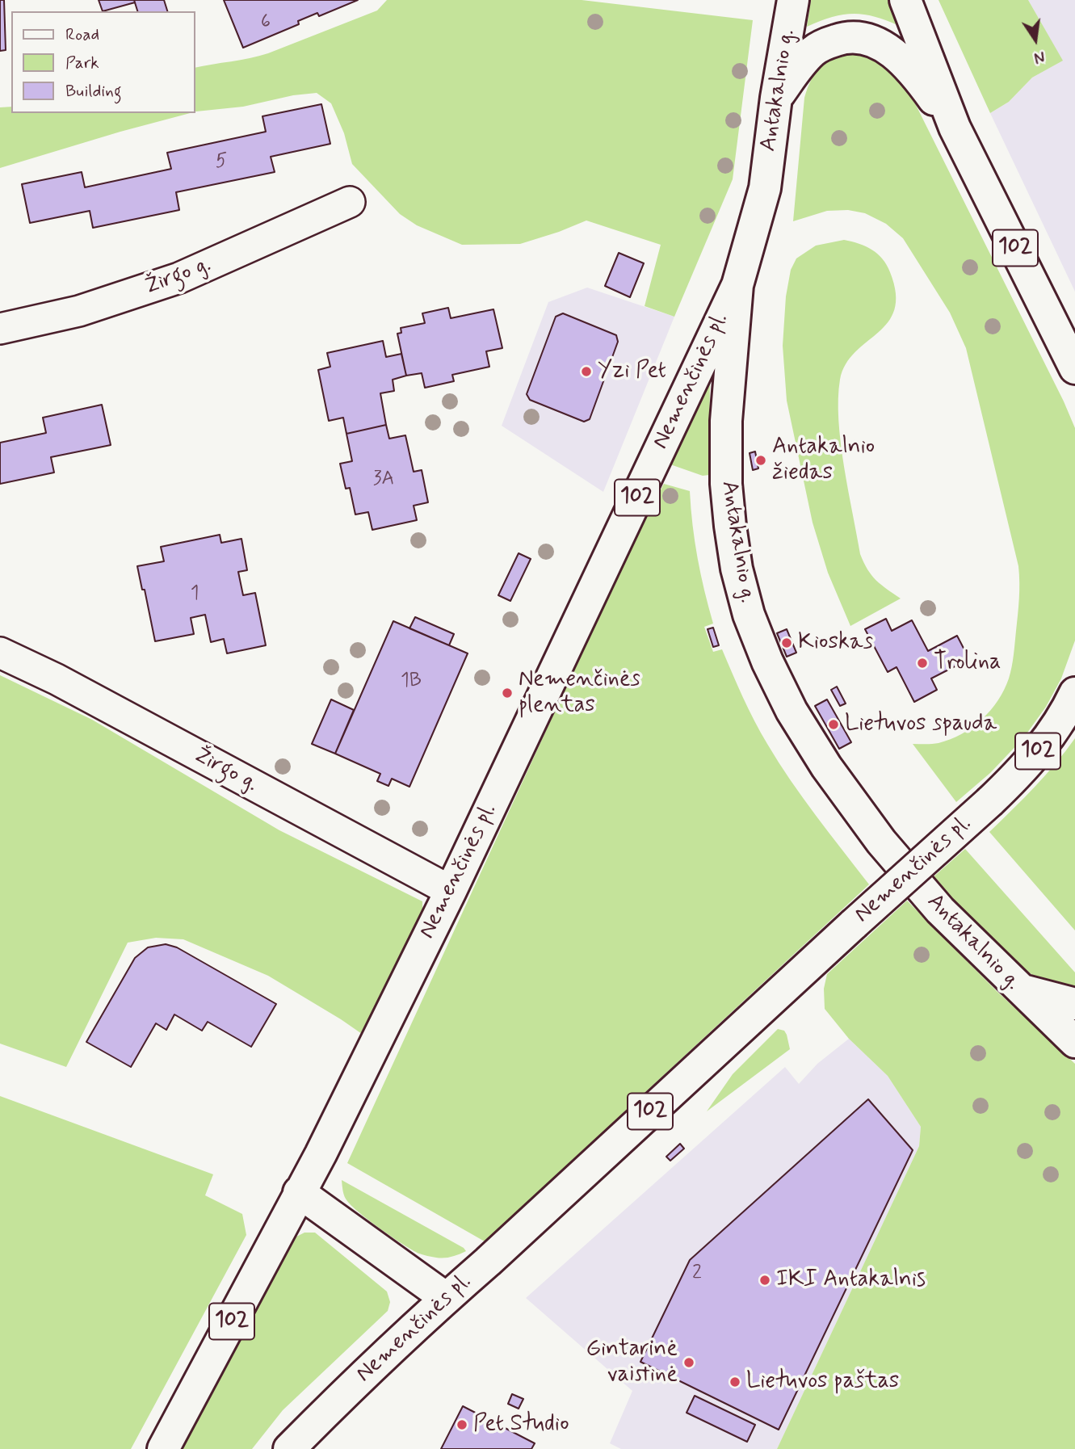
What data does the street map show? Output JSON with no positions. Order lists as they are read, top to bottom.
{
  "streets": {
    "main road": ["Antakalnio g.", "102", "Nemenčinės pl."],
    "street": ["Žirgo g."]
  },
  "crossings": [
    ["Antakalnio g.", "Nemenčinės pl."],
    ["Žirgo g.", "Nemenčinės pl."]
  ],
  "places": [
    "Yzi Pet",
    "Antakalnio žiedas",
    "Kioskas",
    "Trolina",
    "Nemenčinės plentas",
    "Lietuvos spauda",
    "IKI Antakalnis",
    "Gintarinė vaistinė",
    "Lietuvos paštas",
    "Pet Studio"
  ],
  "house_numbers": [
    "6",
    "5",
    "3A",
    "1",
    "1B",
    "2"
  ],
  "legend": ["Road", "Park", "Building"],
  "north": "bottom"
}
